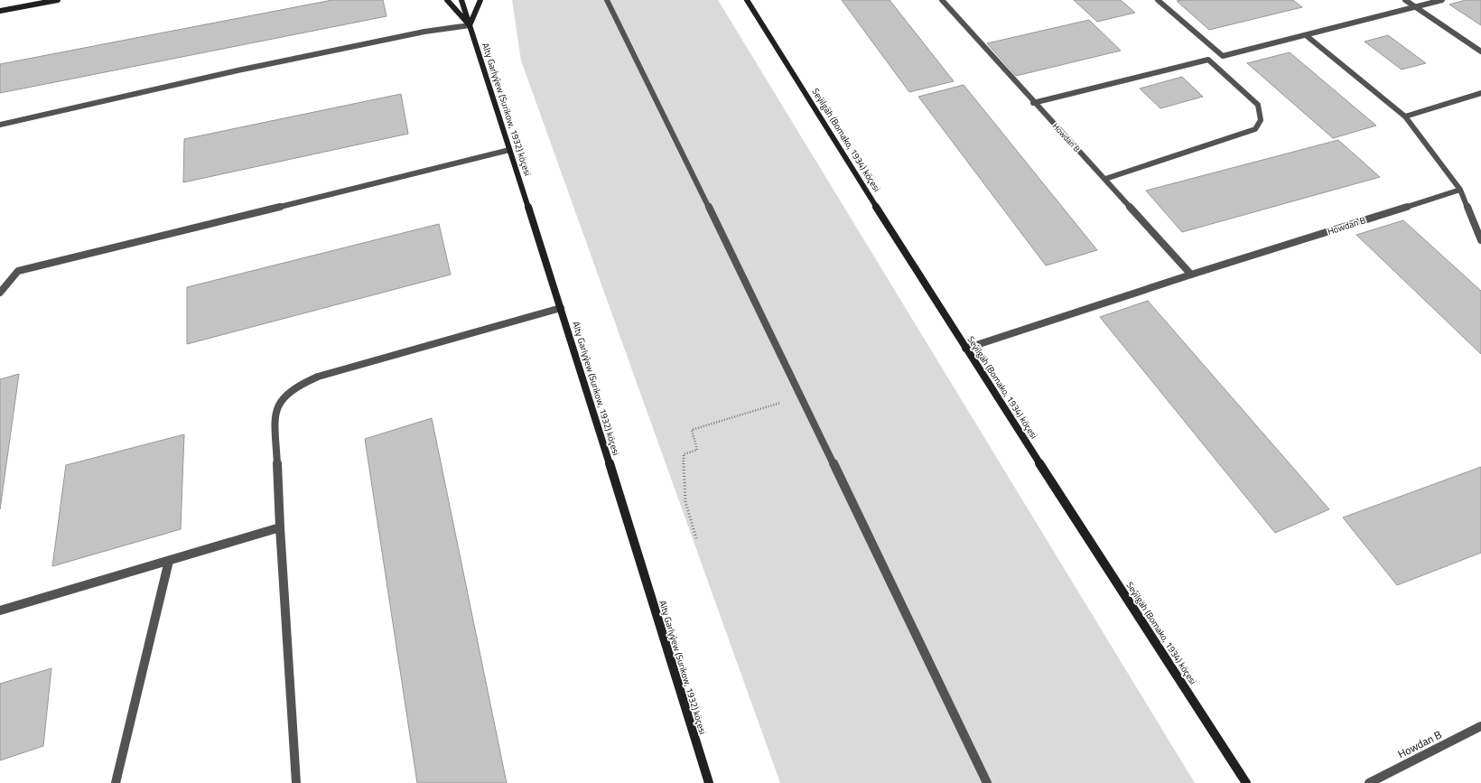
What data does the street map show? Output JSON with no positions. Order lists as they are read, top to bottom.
{
  "streets": {
    "street": ["Alty Garlyýew (Surikow, 1932) köçesi", "Howdan B", "Seýilgäh (Bomako, 1934) köçesi"]
  },
  "crossings": [
    ["Howdan B", "Seýilgäh (Bomako, 1934) köçesi"]
  ]
}
